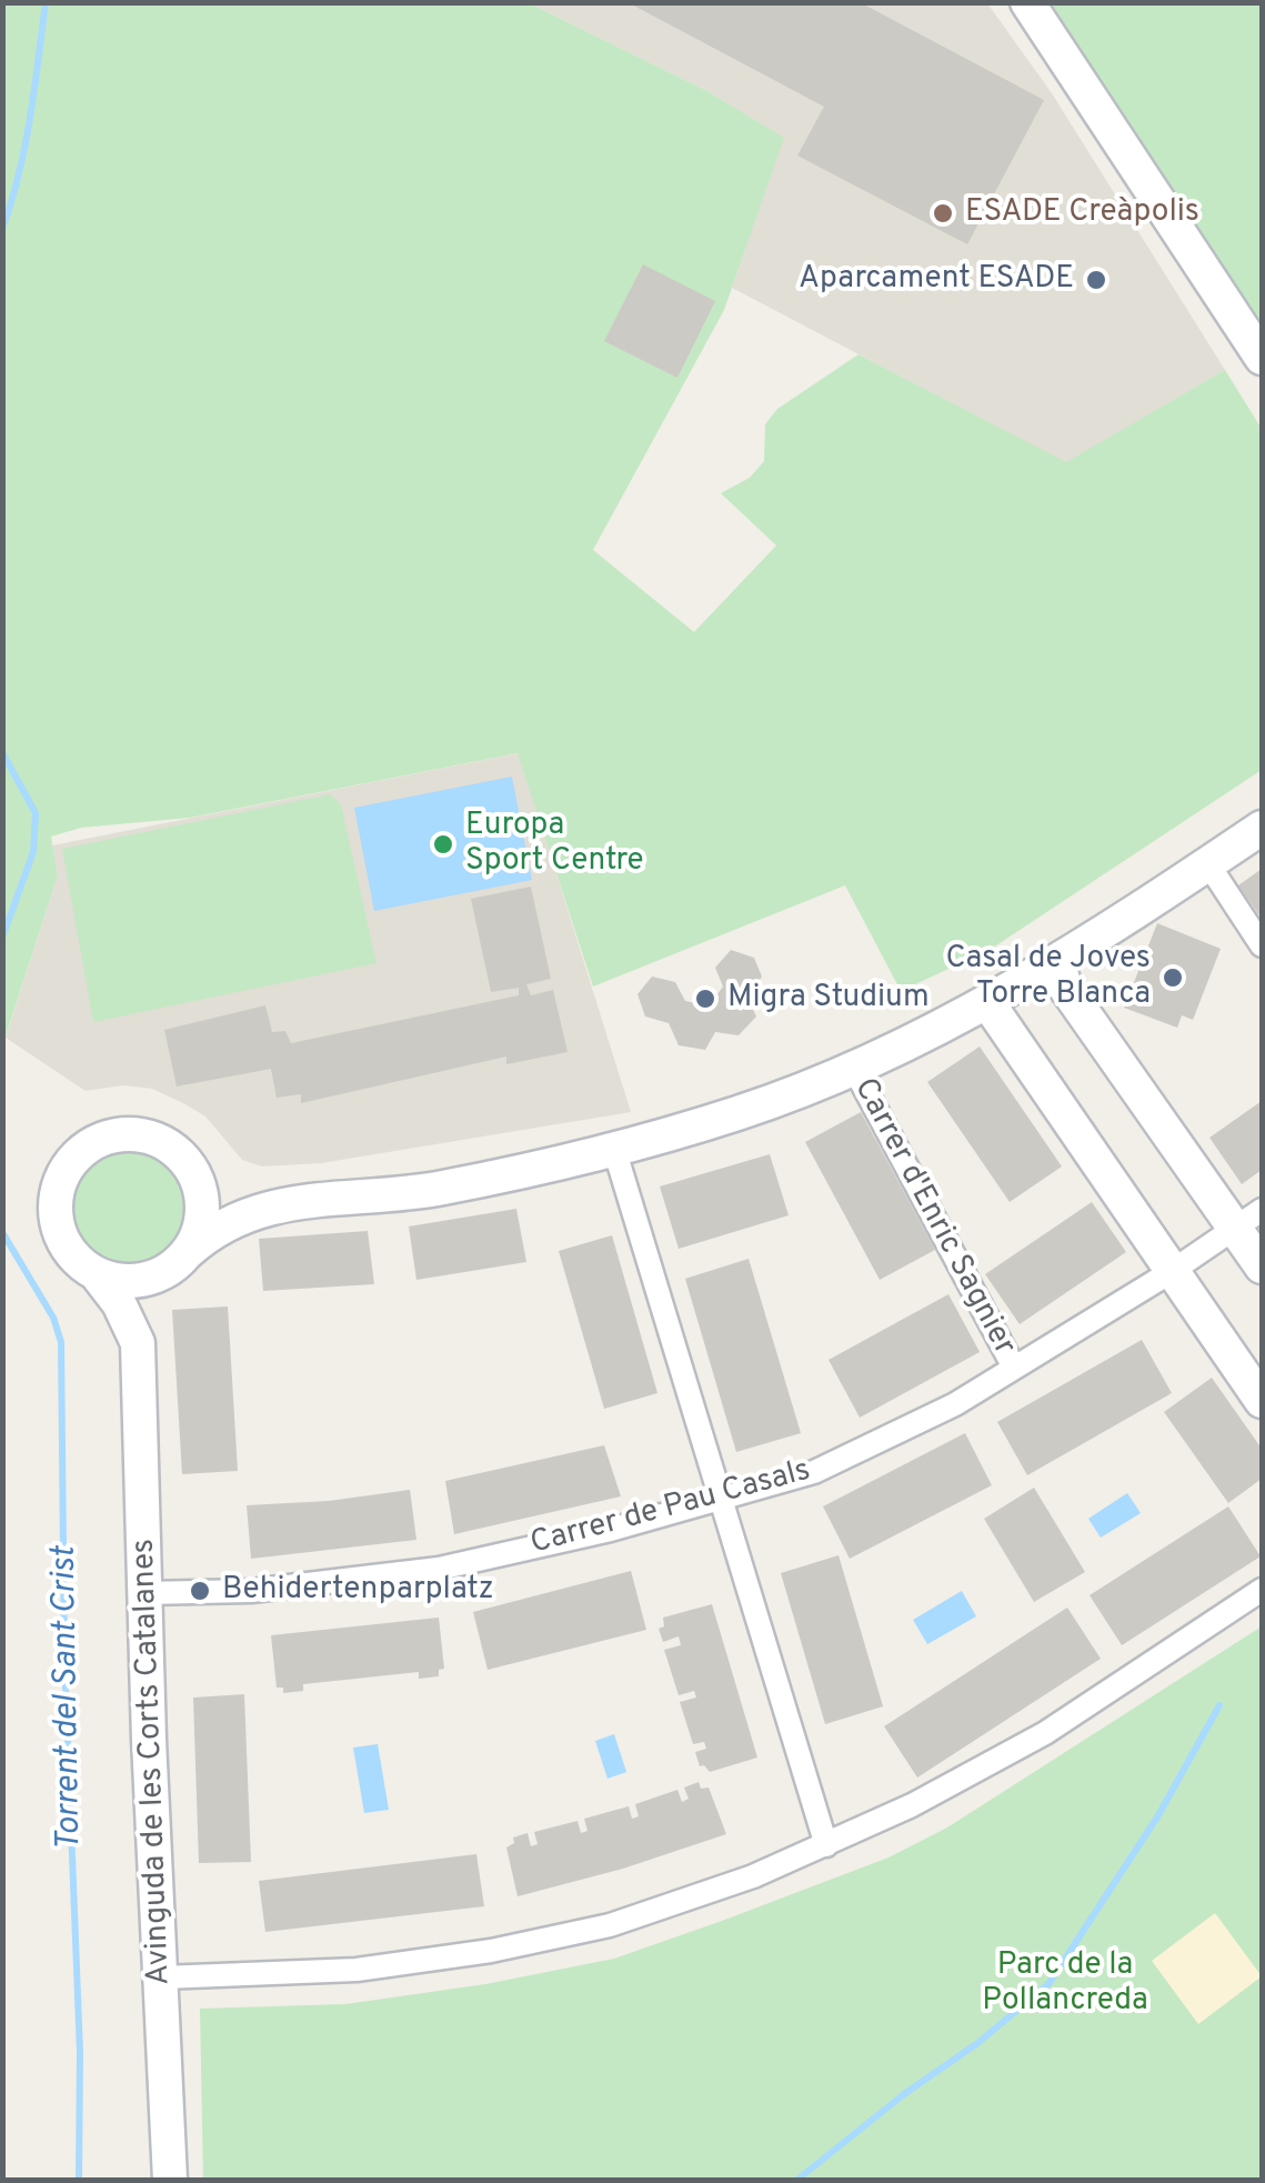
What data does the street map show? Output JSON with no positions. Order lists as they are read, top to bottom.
{
  "streets": {
    "main road": ["Avinguda de les Corts Catalanes"],
    "street": ["Carrer d'Enric Sagnier", "Carrer de Pau Casals"]
  },
  "crossings": [
    ["Carrer d'Enric Sagnier", "Carrer de Pau Casals"],
    ["Carrer de Pau Casals", "Avinguda de les Corts Catalanes"]
  ],
  "water": ["Torrent del Sant Crist"],
  "parks": ["Parc de la Pollancreda"],
  "places": [
    "ESADE Creàpolis",
    "Aparcament ESADE",
    "Europa Sport Centre",
    "Casal de Joves Torre Blanca",
    "Migra Studium",
    "Behidertenparplatz"
  ]
}
